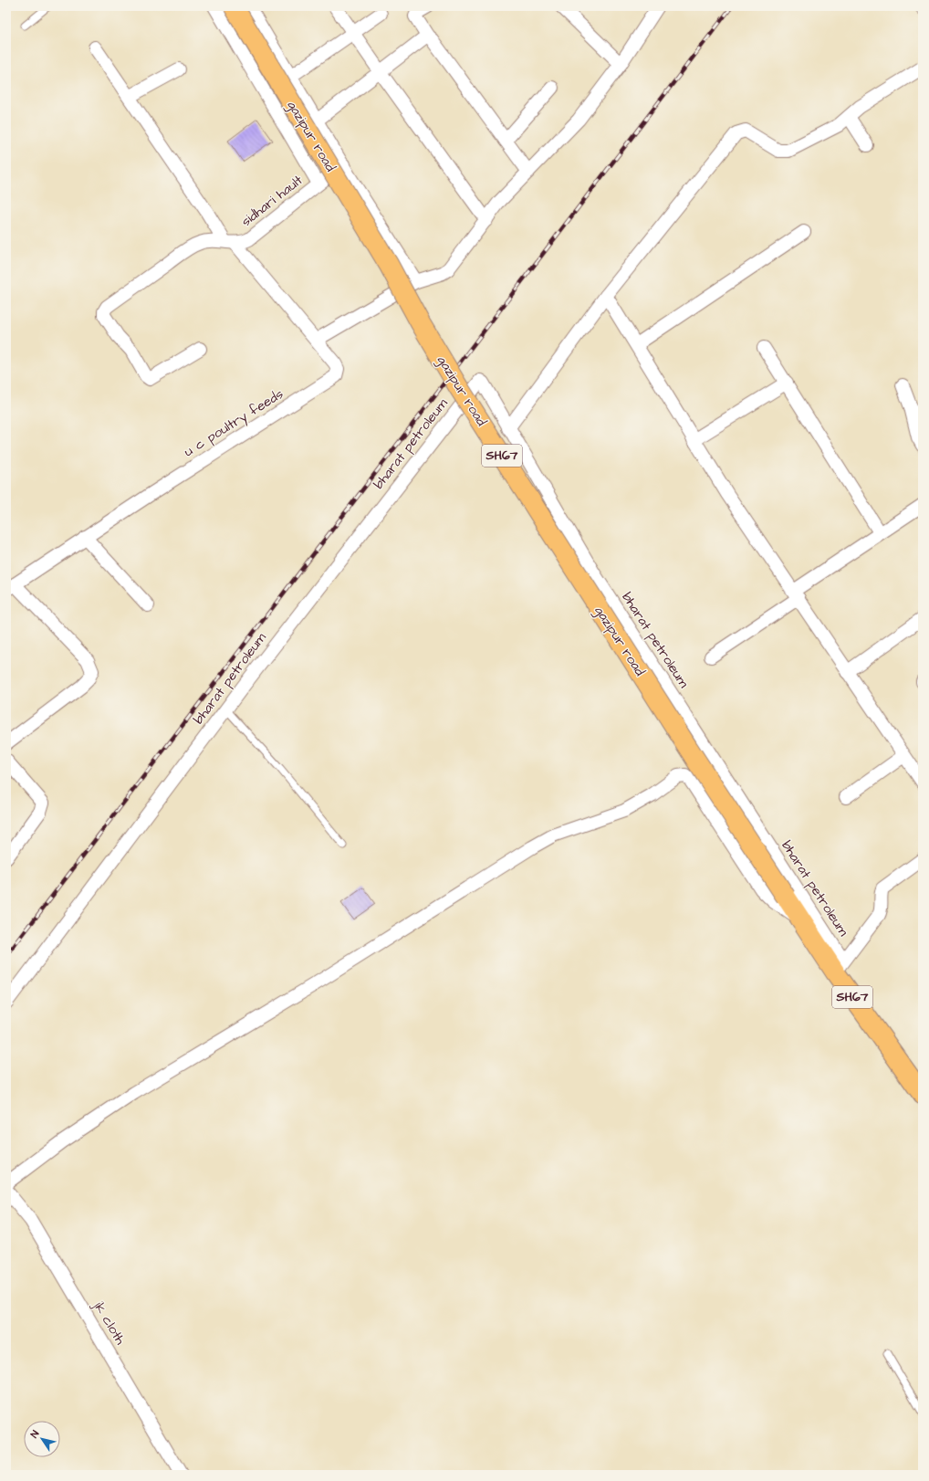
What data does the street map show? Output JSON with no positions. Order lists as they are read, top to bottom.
{
  "streets": {
    "main road": ["gazipur road", "SH67"],
    "street": [
      "sidhari hault",
      "u c poultry feeds",
      "bharat petroleum",
      "jk cloth"
    ]
  },
  "crossings": [
    ["gazipur road", "SH67"],
    ["sidhari hault", "u c poultry feeds"],
    ["bharat petroleum", "SH67"]
  ],
  "north": "top left"
}
